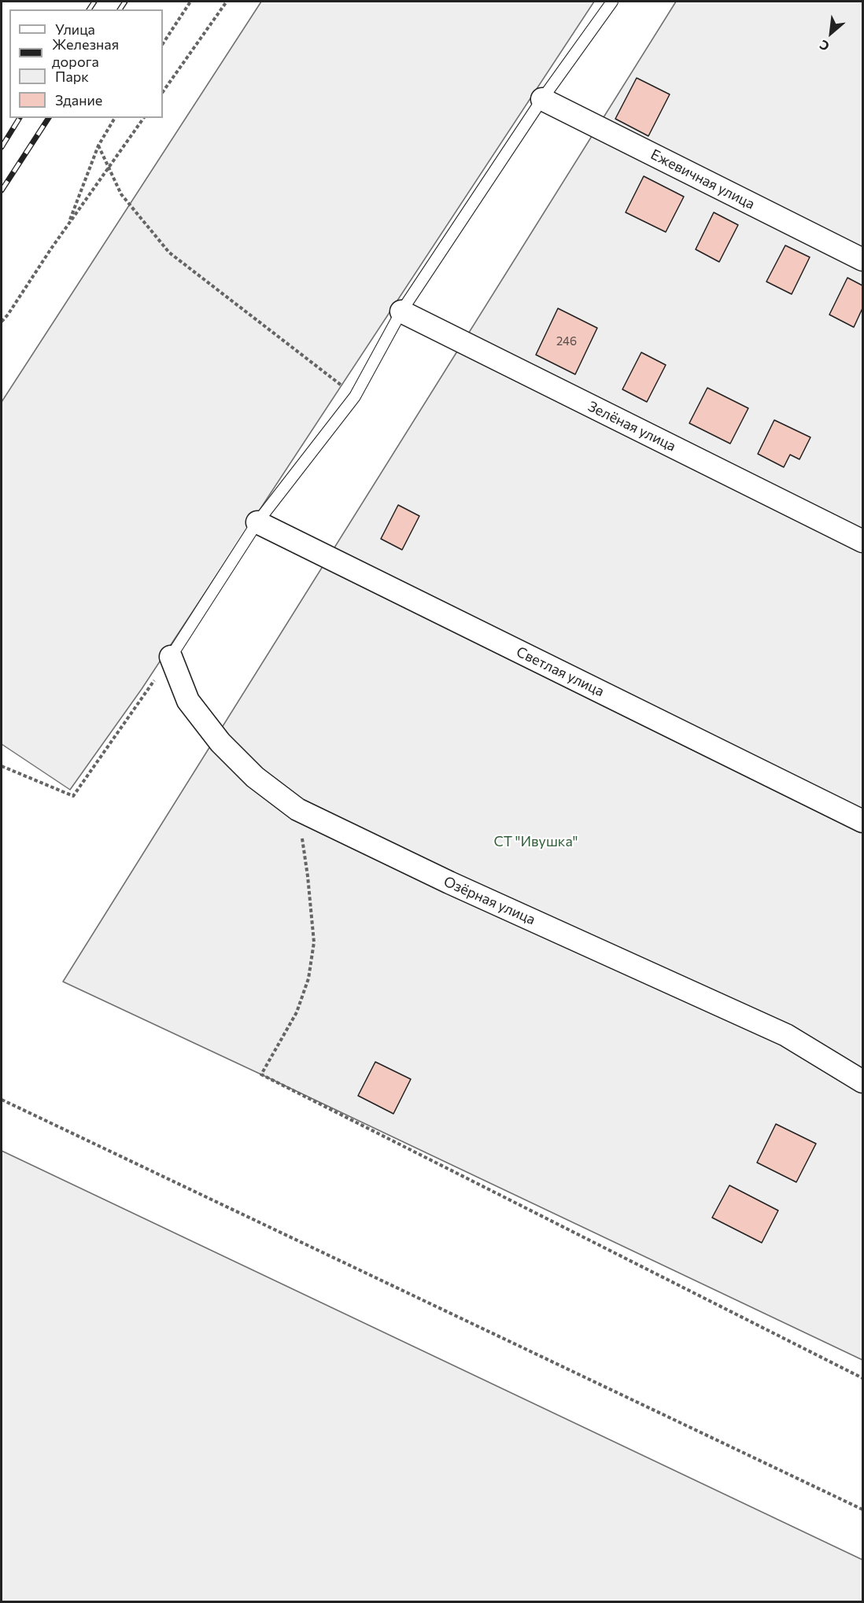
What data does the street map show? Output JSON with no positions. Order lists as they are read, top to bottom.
{
  "streets": {
    "street": [
      "Ежевичная улица",
      "Зелёная улица",
      "Светлая улица",
      "Озёрная улица"
    ]
  },
  "parks": ["СТ \"Ивушка\""],
  "house_numbers": ["246"],
  "legend": [
    "Улица",
    "Железная дорога",
    "Парк",
    "Здание"
  ],
  "north": "bottom left"
}
